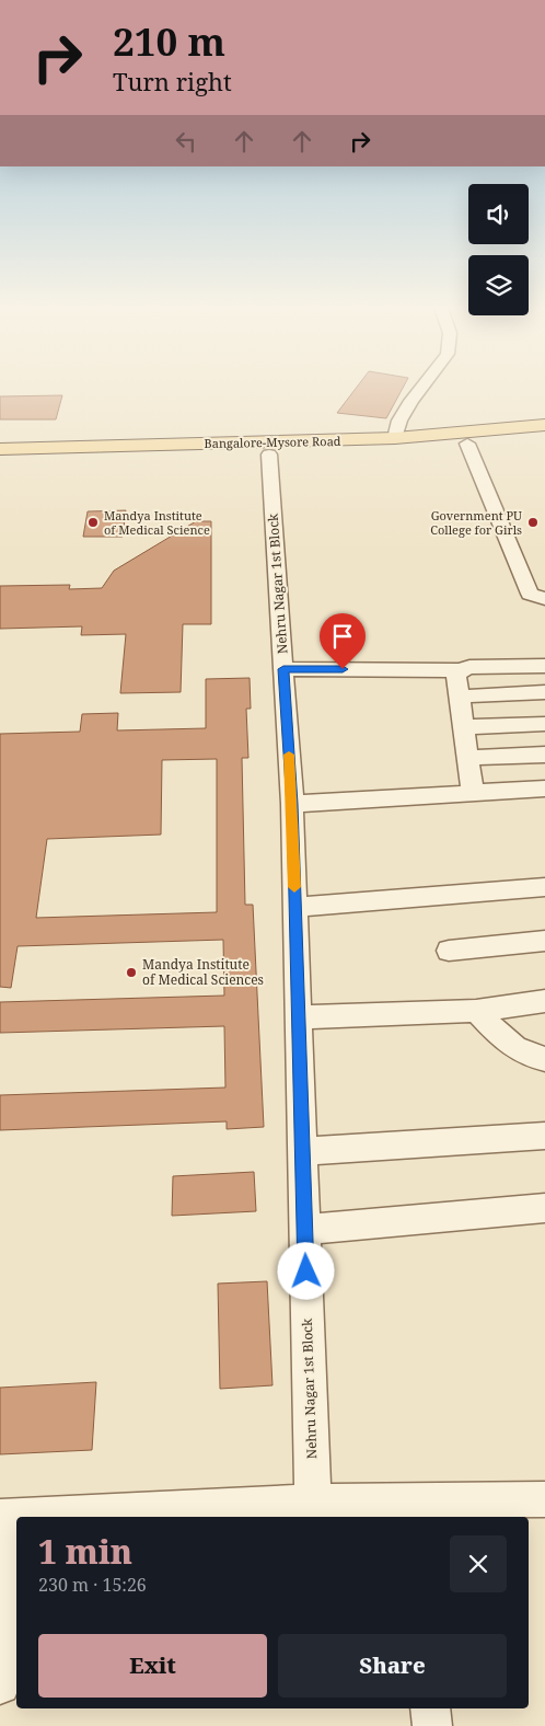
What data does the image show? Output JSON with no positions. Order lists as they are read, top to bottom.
{
  "streets": {
    "main road": ["Bangalore-Mysore Road"],
    "street": ["Nehru Nagar 1st Block"]
  },
  "crossings": [
    ["Bangalore-Mysore Road", "Nehru Nagar 1st Block"]
  ],
  "places": ["Mandya Institute of Medical Science", "Government PU College for Girls", "Mandya Institute of Medical Sciences"],
  "page": {
    "turn": ["210 m", "Turn right"],
    "heading": ["1 min", "230 m · 15:26"],
    "buttons": ["Exit", "Share"]
  }
}
